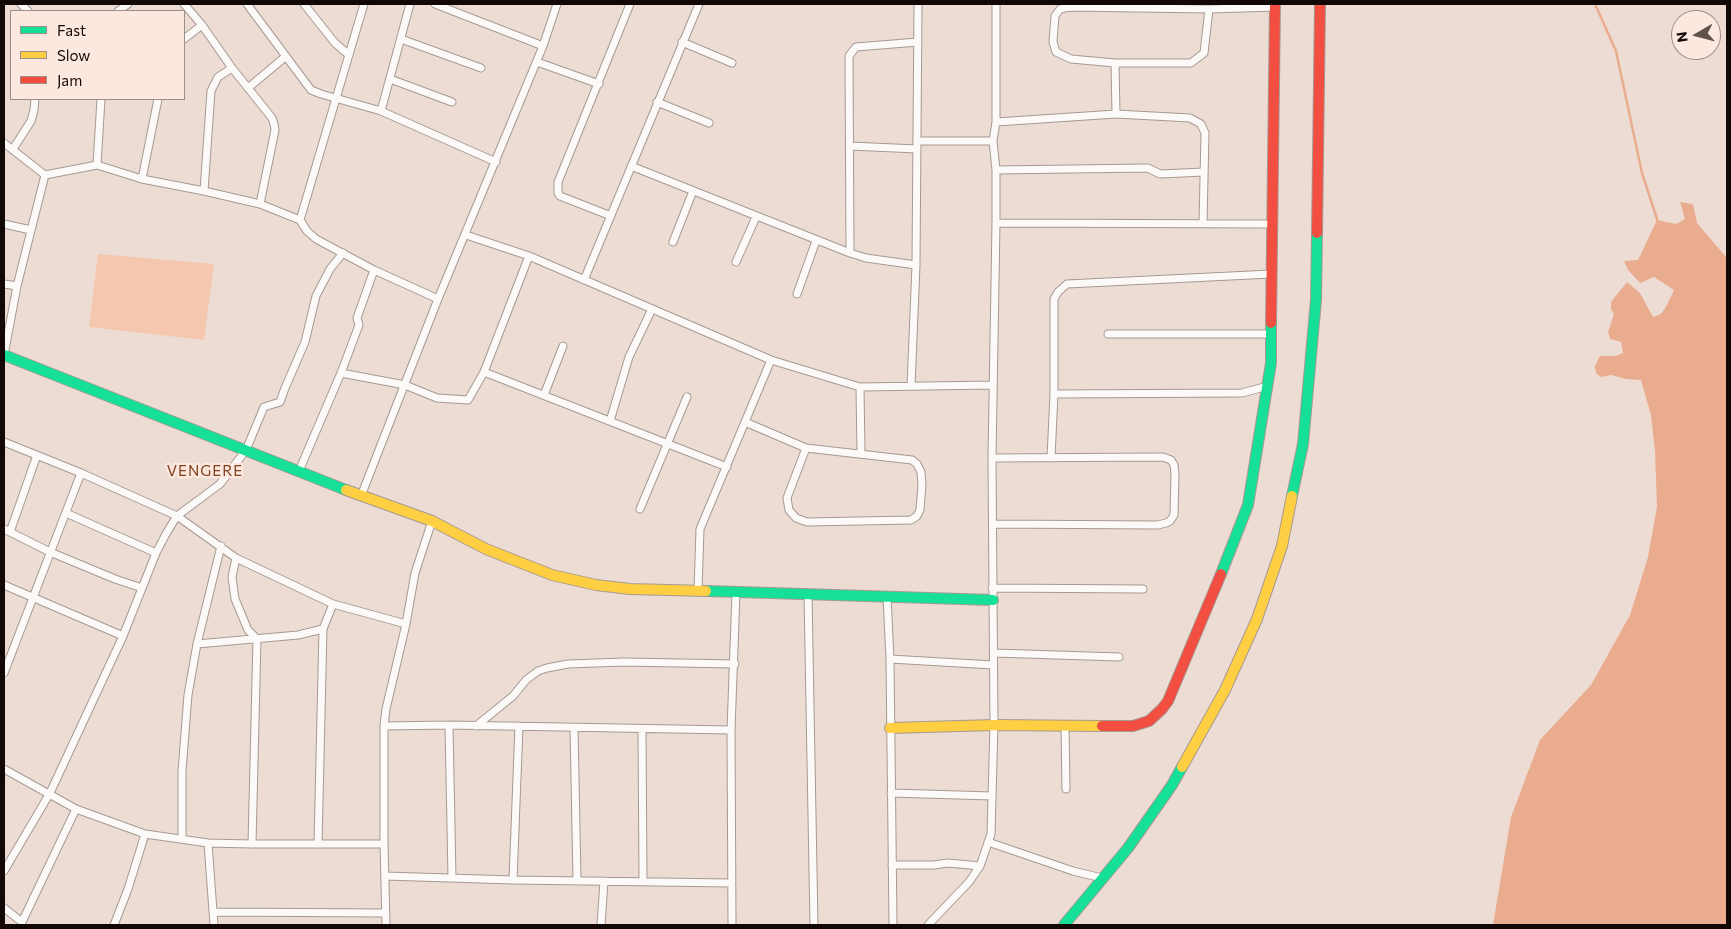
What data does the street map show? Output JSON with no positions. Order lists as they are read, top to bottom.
{
  "districts": ["VENGERE"],
  "legend": ["Fast", "Slow", "Jam"],
  "north": "left"
}
